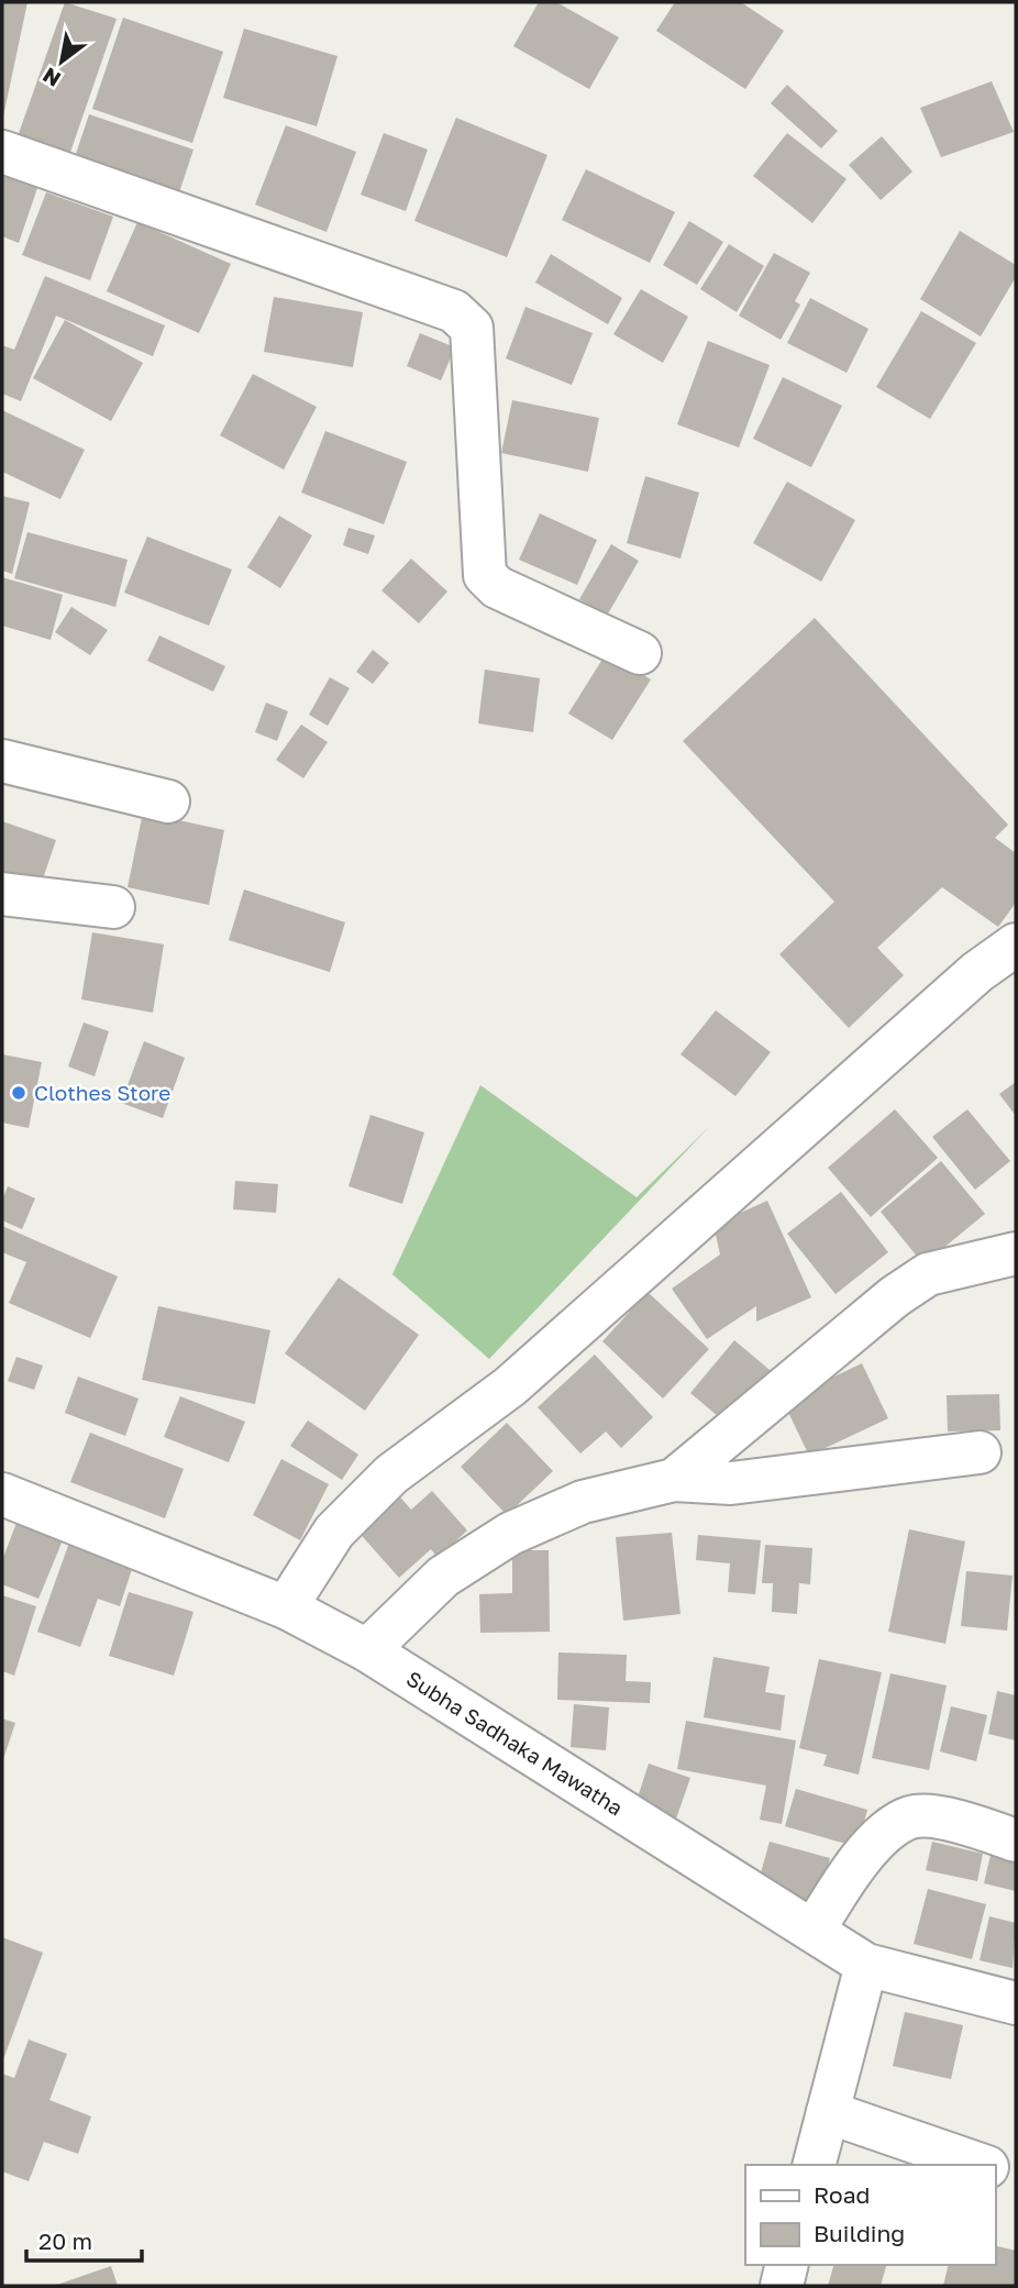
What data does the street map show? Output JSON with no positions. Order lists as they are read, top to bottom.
{
  "streets": {
    "street": ["Subha Sadhaka Mawatha"]
  },
  "places": ["Clothes Store"],
  "legend": ["Road", "Building"],
  "scale_bar": "20 m",
  "north": "bottom left"
}
